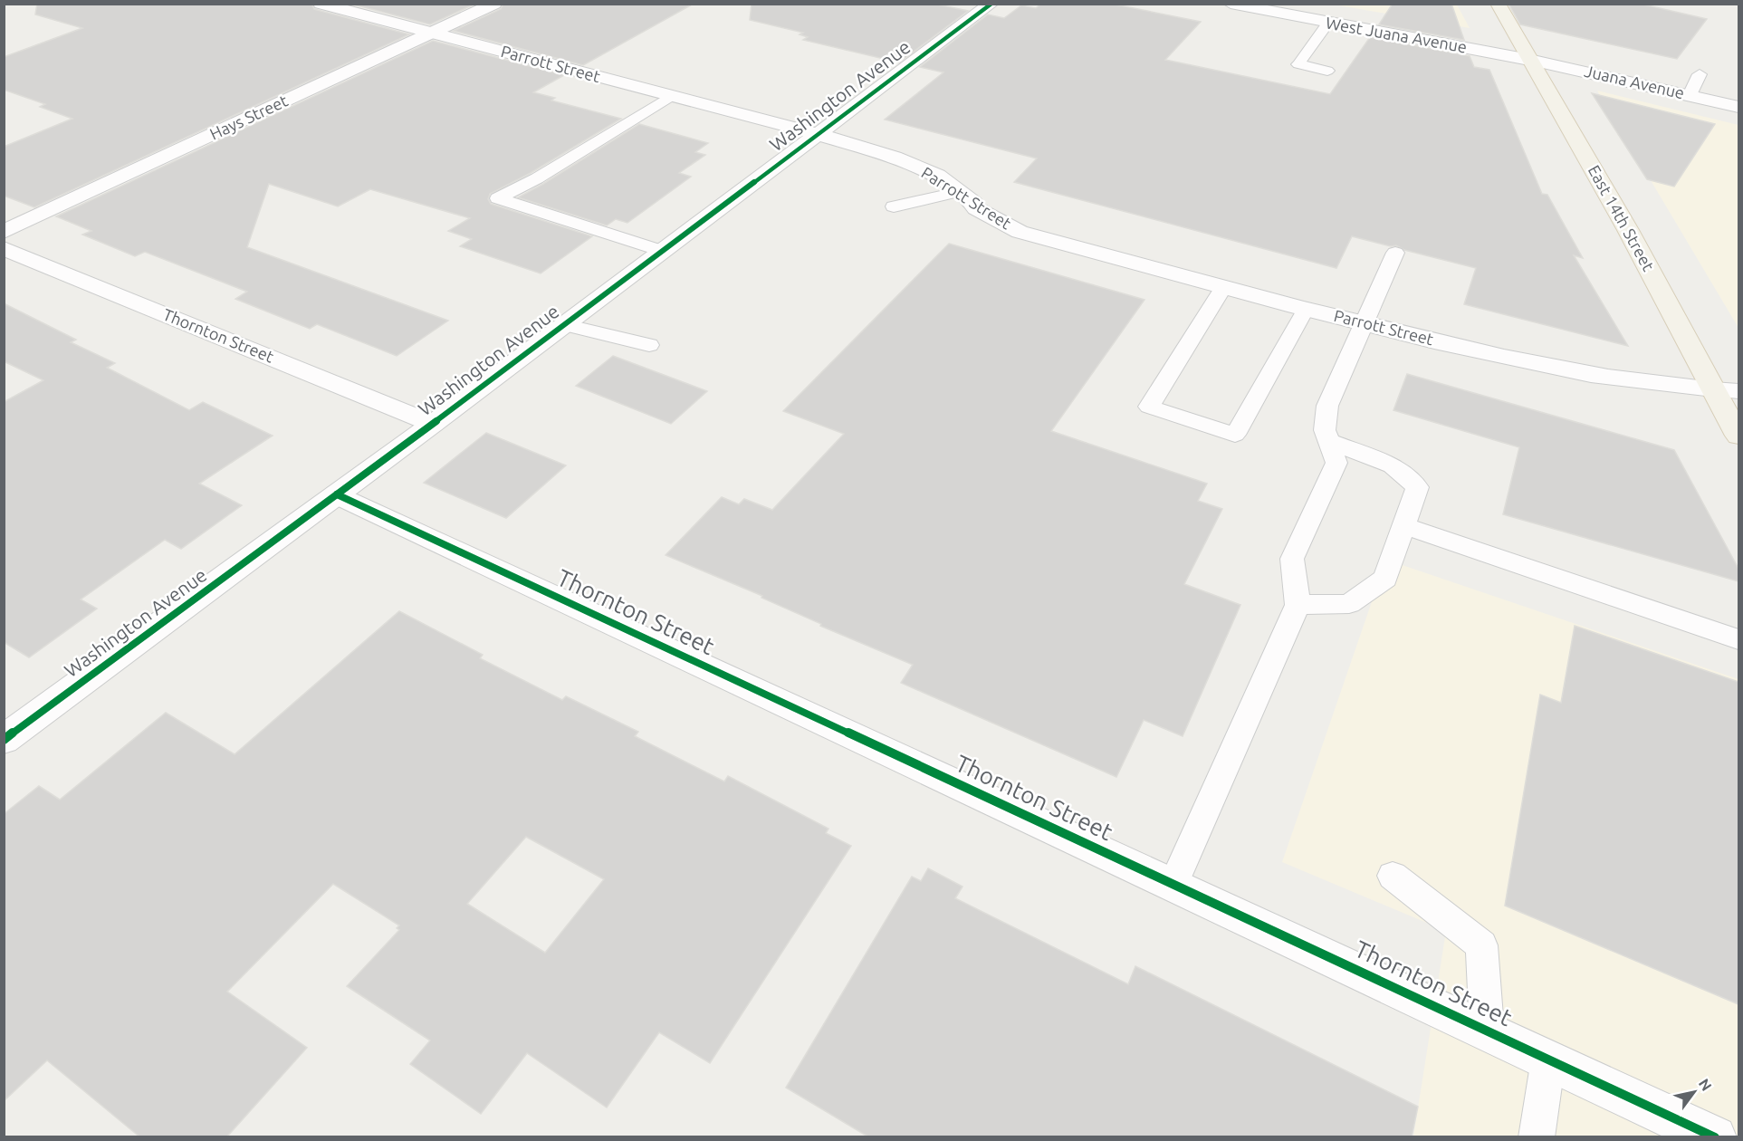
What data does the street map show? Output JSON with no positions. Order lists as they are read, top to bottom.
{
  "streets": {
    "main road": ["East 14th Street"],
    "street": [
      "West Juana Avenue",
      "Parrott Street",
      "Juana Avenue",
      "Washington Avenue",
      "Hays Street",
      "Thornton Street"
    ]
  },
  "crossings": [
    ["West Juana Avenue", "Juana Avenue"],
    ["West Juana Avenue", "East 14th Street"],
    ["Parrott Street", "Washington Avenue"],
    ["Parrott Street", "Hays Street"],
    ["Parrott Street", "East 14th Street"],
    ["Juana Avenue", "East 14th Street"],
    ["Washington Avenue", "Thornton Street"]
  ],
  "north": "top right"
}
